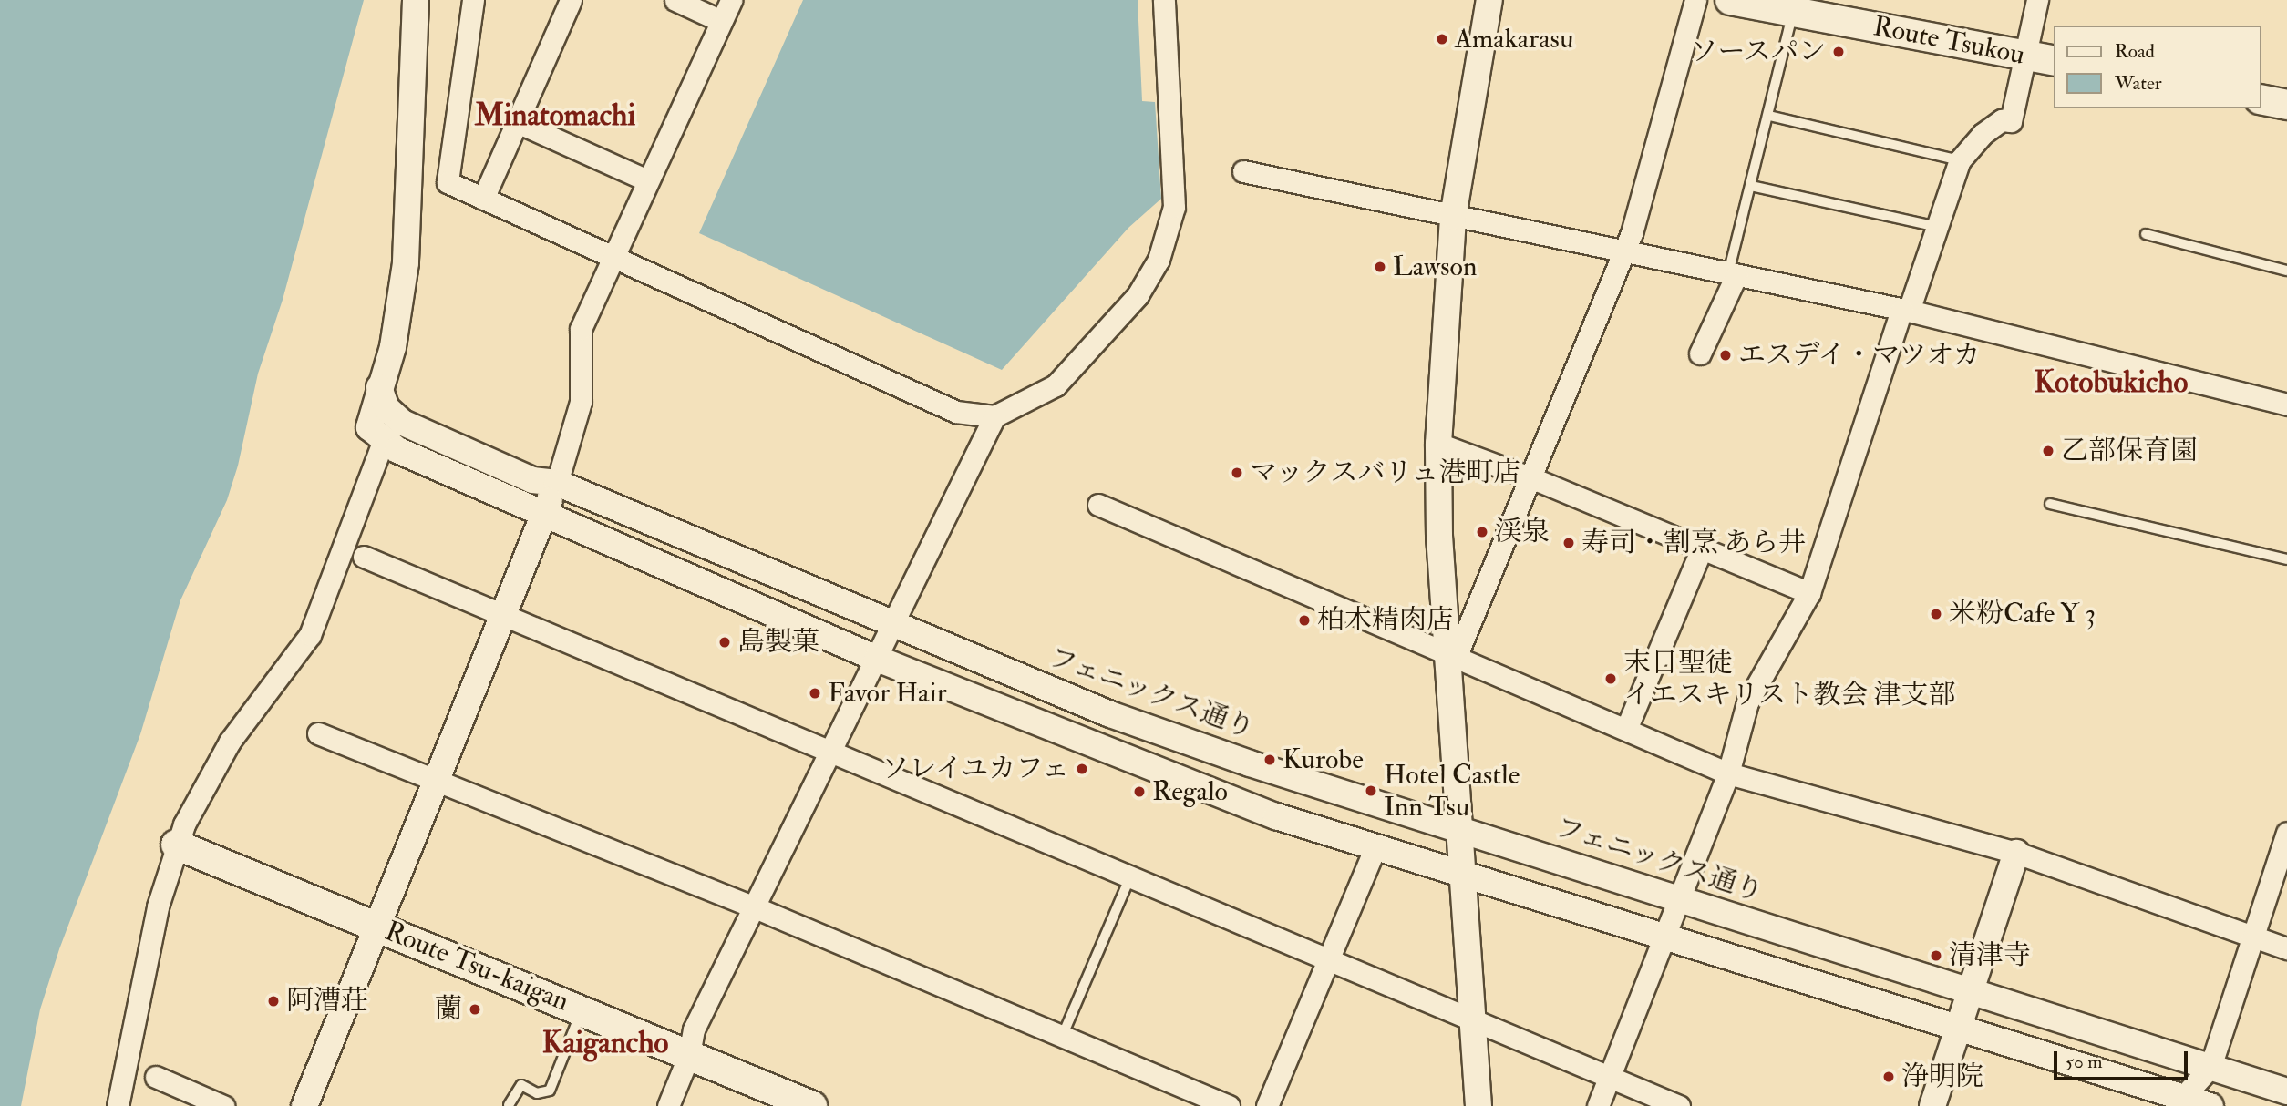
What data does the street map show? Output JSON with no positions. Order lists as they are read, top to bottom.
{
  "streets": {
    "main road": ["Route Tsukou", "Route Tsu-kaigan"],
    "street": ["フェニックス通り"]
  },
  "districts": ["Minatomachi", "Kotobukicho", "Kaigancho"],
  "places": [
    "Amakarasu",
    "ソースパン",
    "Lawson",
    "エスデイ・マツオカ",
    "乙部保育園",
    "マックスバリュ港町店",
    "渓泉",
    "寿司・割烹 あら井",
    "米粉Cafe Y 3",
    "柏木精肉店",
    "島製菓",
    "末日聖徒 イエスキリスト教会 津支部",
    "Favor Hair",
    "Kurobe",
    "ソレイユカフェ",
    "Hotel Castle Inn Tsu",
    "Regalo",
    "清津寺",
    "阿漕荘",
    "蘭",
    "浄明院"
  ],
  "legend": ["Road", "Water"],
  "scale_bar": "50 m"
}
